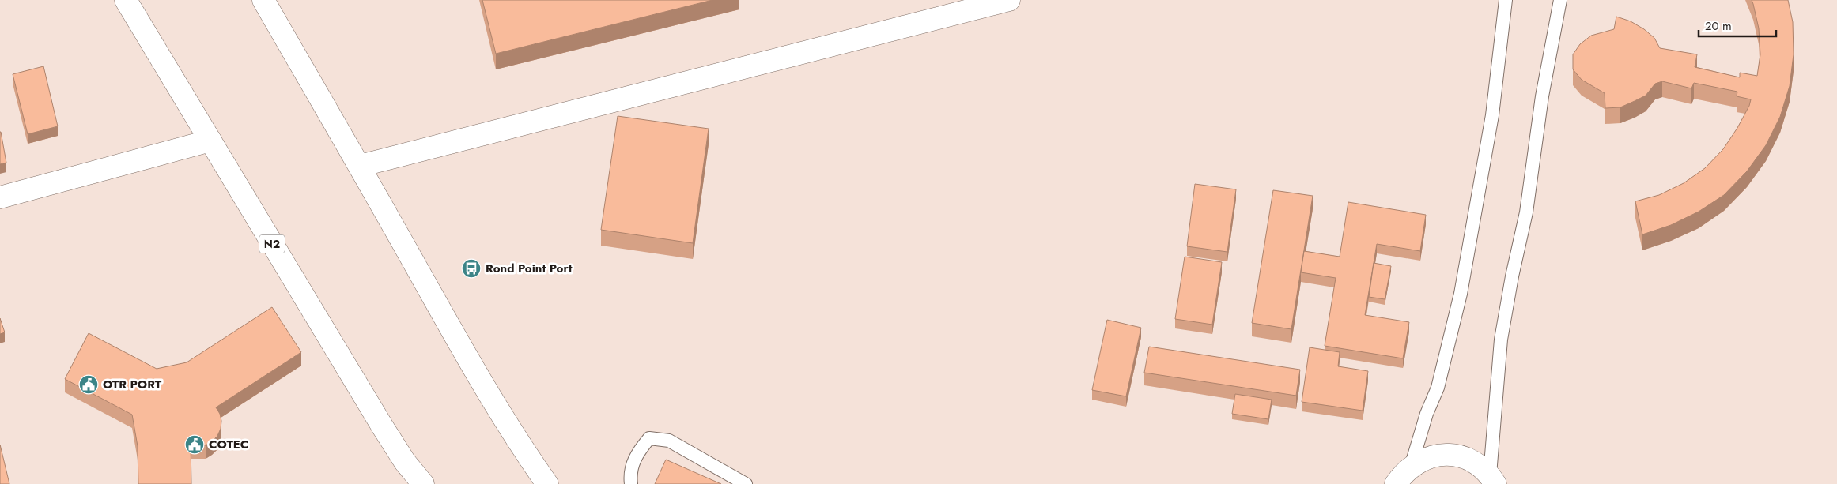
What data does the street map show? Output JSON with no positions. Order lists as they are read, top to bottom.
{
  "streets": {
    "main road": ["N2"]
  },
  "places": {
    "bus stop": ["Rond Point Port"],
    "public building": ["OTR PORT", "COTEC"]
  },
  "scale_bar": "20 m"
}
